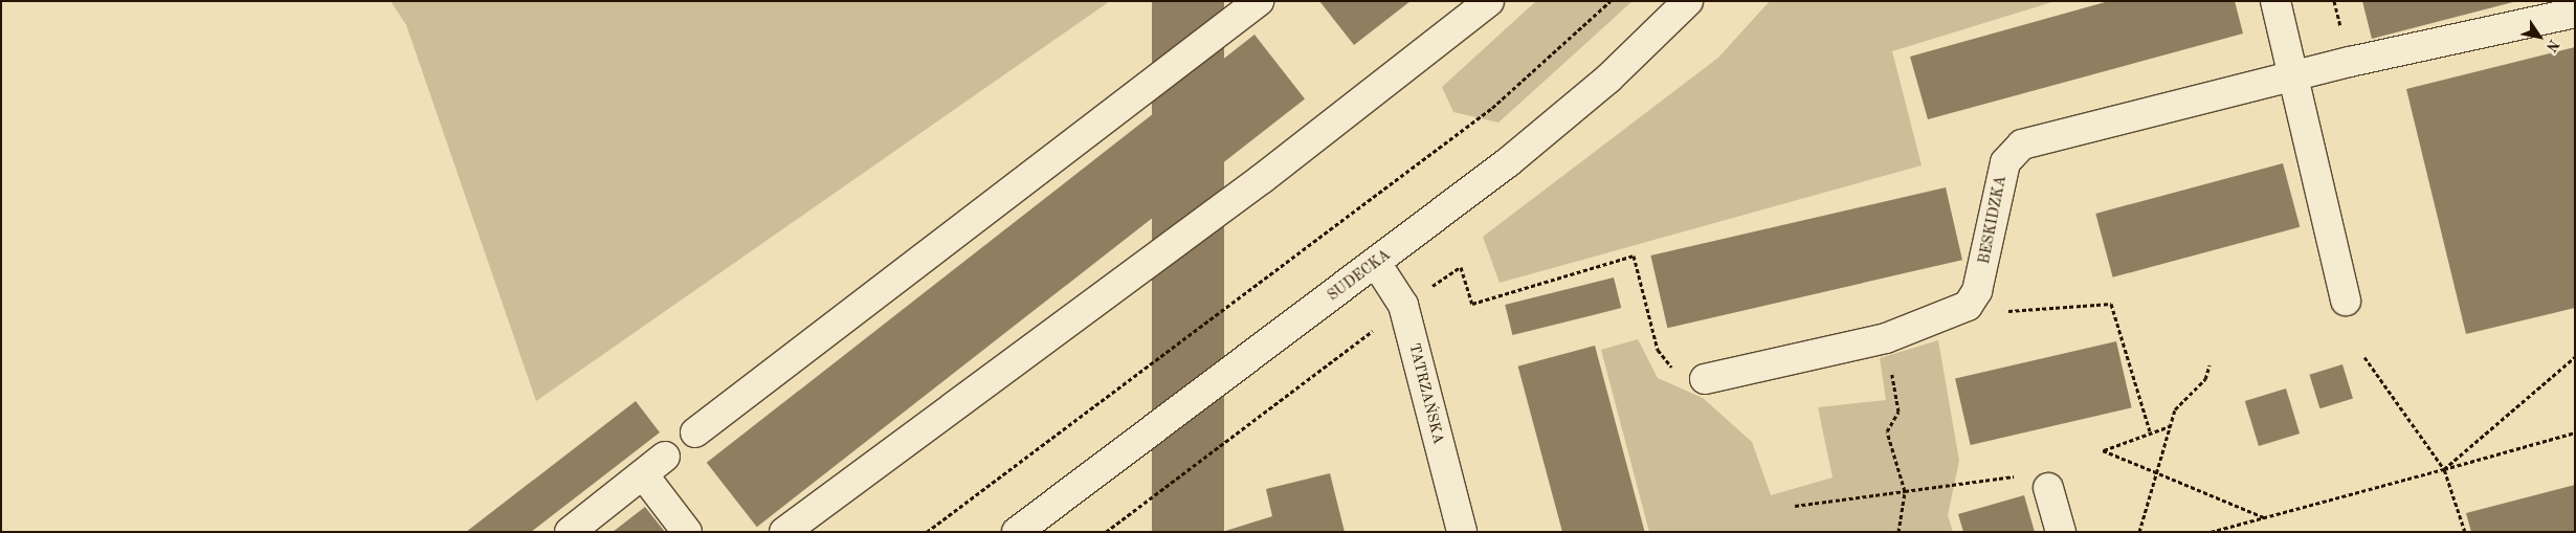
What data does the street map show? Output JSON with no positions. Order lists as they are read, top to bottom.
{
  "streets": {
    "street": ["BESKIDZKA", "SUDECKA", "TATRZAŃSKA"]
  },
  "crossings": [
    ["SUDECKA", "TATRZAŃSKA"]
  ],
  "north": "bottom right"
}
